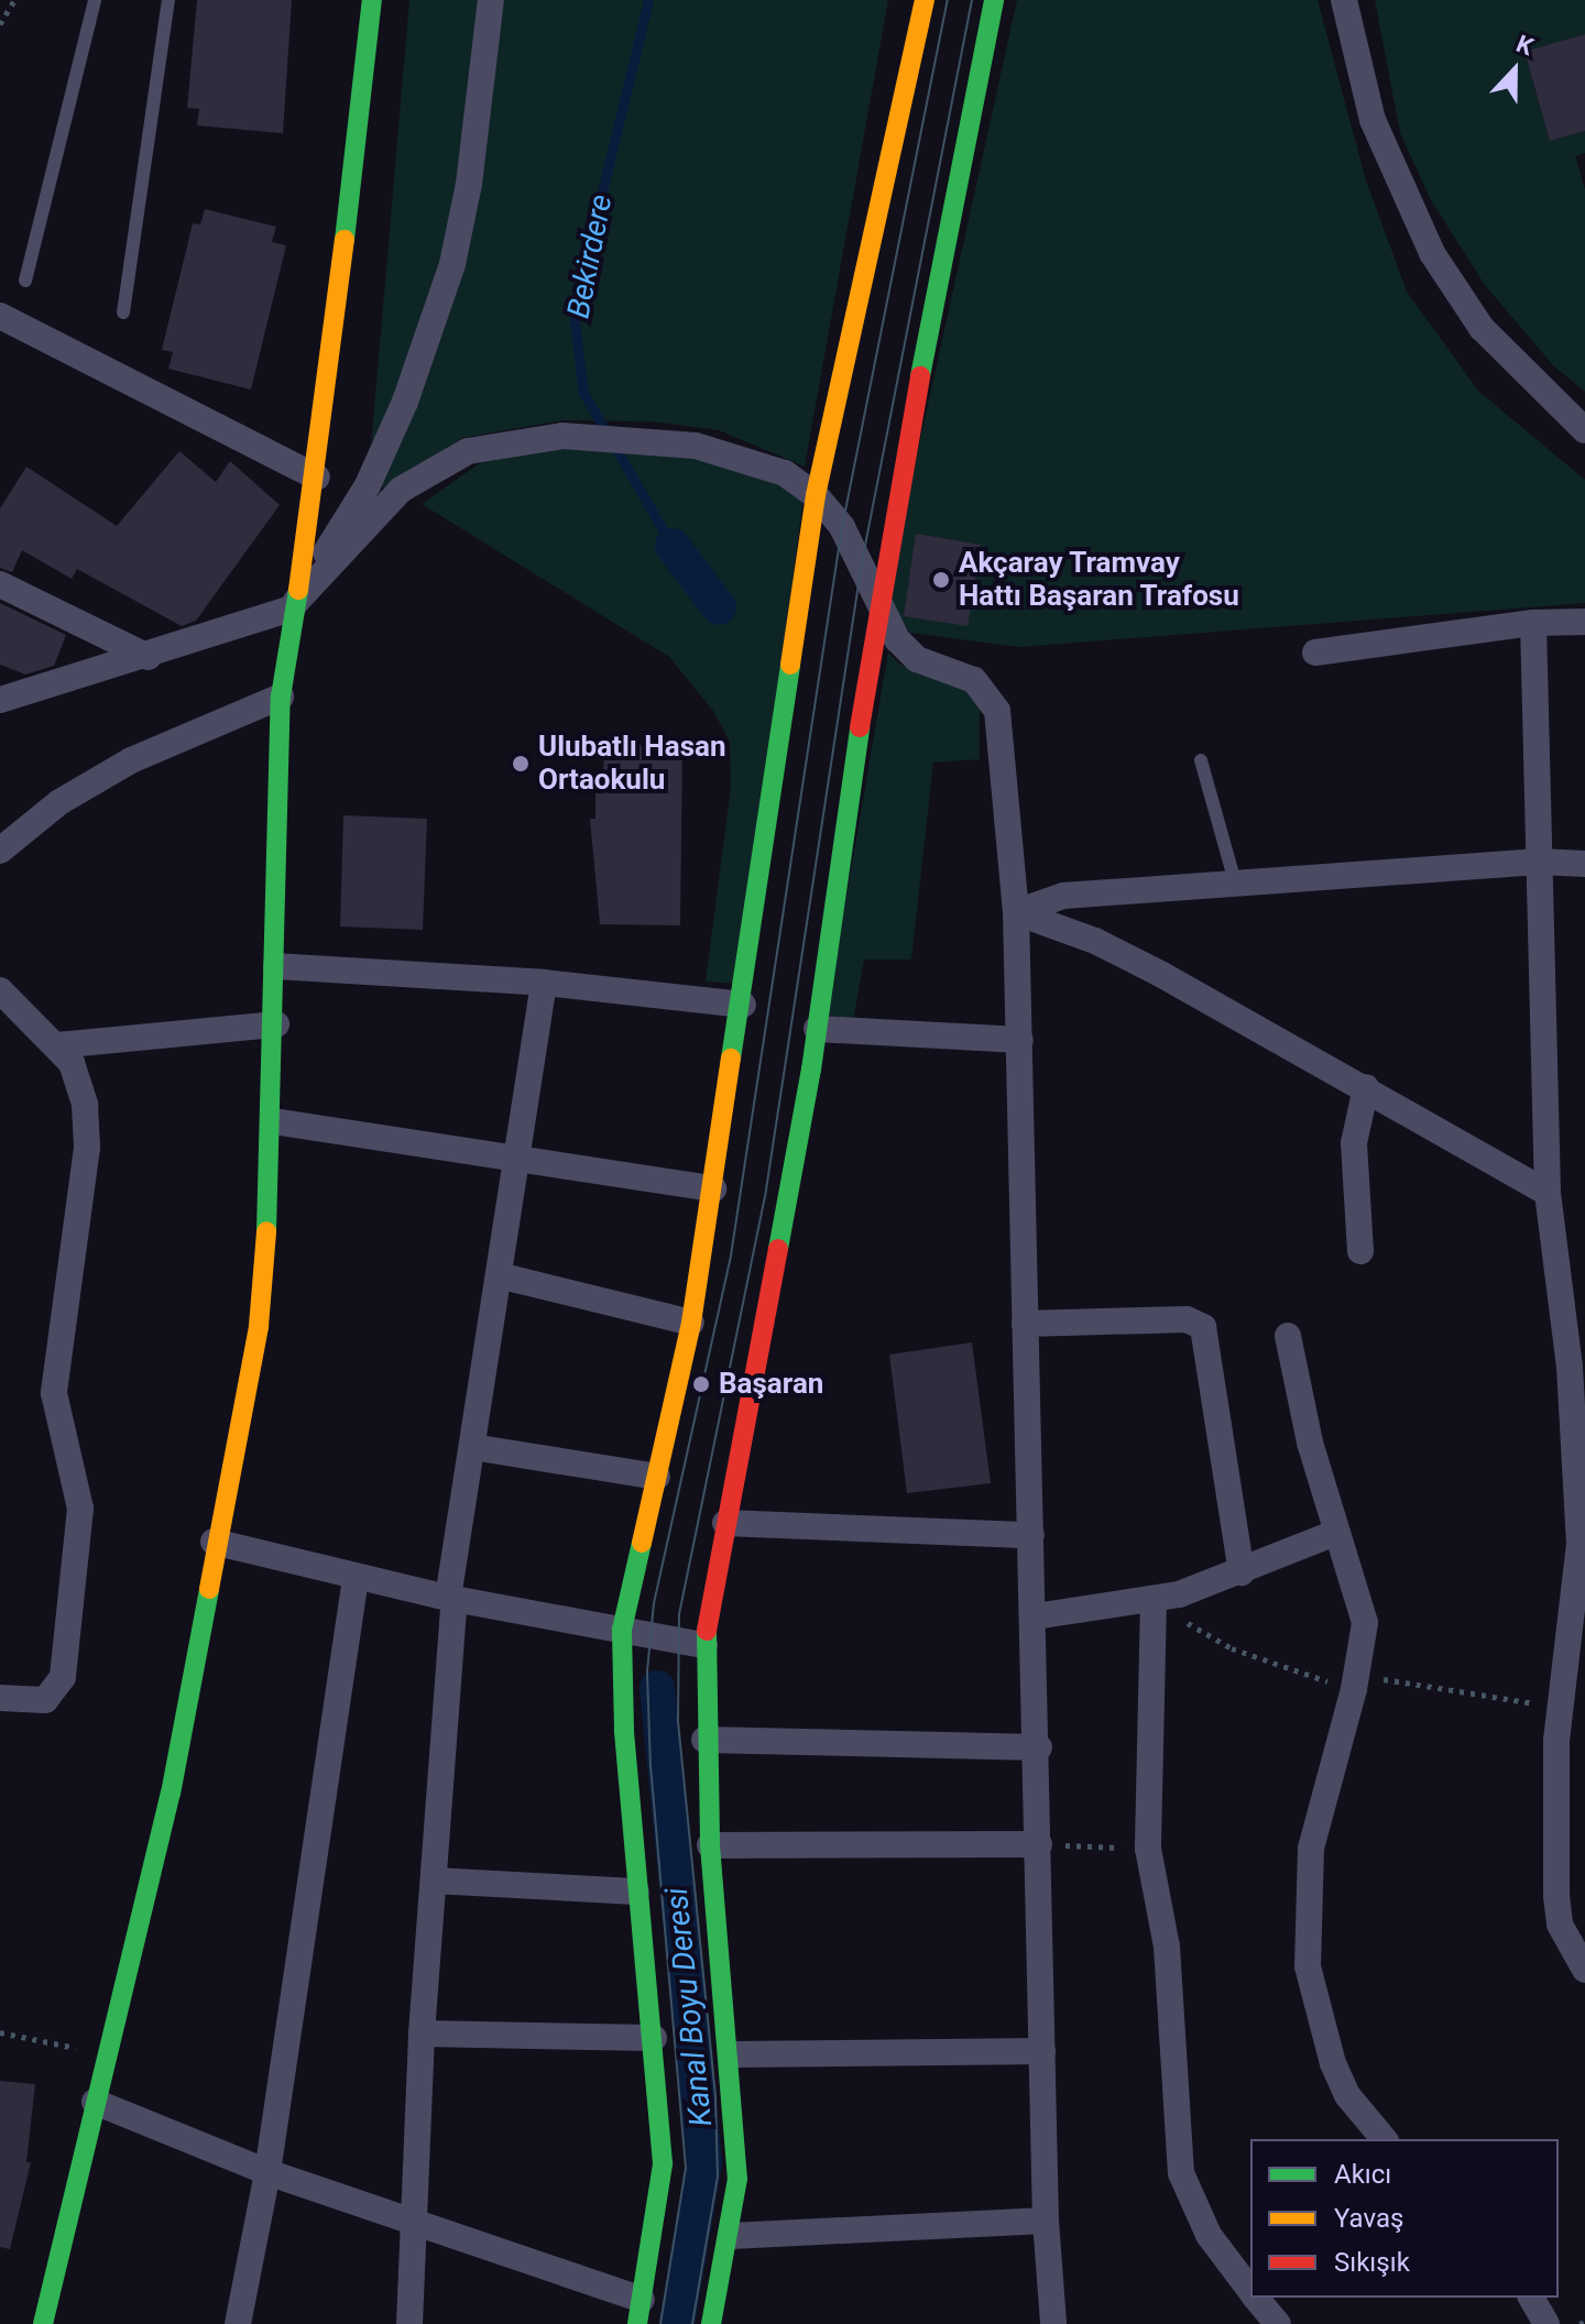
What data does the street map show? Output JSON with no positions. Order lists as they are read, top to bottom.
{
  "water": ["Bekirdere", "Kanal Boyu Deresi"],
  "places": ["Akçaray Tramvay Hattı Başaran Trafosu", "Ulubatlı Hasan Ortaokulu", "Başaran"],
  "legend": ["Akıcı", "Yavaş", "Sıkışık"],
  "north": "top"
}
